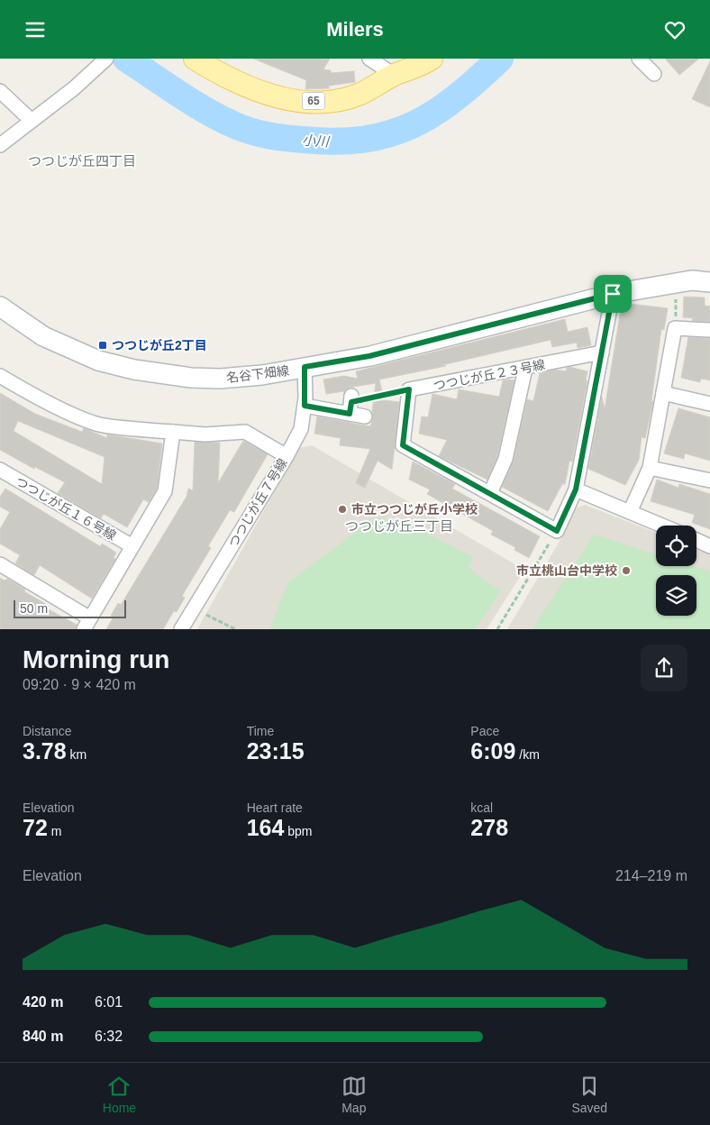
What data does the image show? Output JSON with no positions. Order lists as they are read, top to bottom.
{
  "streets": {
    "main road": ["65"],
    "street": [
      "名谷下畑線",
      "つつじが丘２３号線",
      "つつじが丘７号線",
      "つつじが丘１６号線"
    ]
  },
  "crossings": [
    ["名谷下畑線", "つつじが丘７号線"]
  ],
  "districts": ["つつじが丘四丁目", "つつじが丘三丁目"],
  "water": ["小川"],
  "places": {
    "transit": ["つつじが丘2丁目"],
    "other": ["市立つつじが丘小学校", "市立桃山台中学校"]
  },
  "scale_bar": "50 m",
  "page": {
    "header": "Milers",
    "scale": "50 m",
    "heading": ["Morning run", "09:20 · 9 × 420 m"],
    "stats": [
      ["Distance", "3.78 km"],
      ["Time", "23:15"],
      ["Pace", "6:09 /km"],
      ["Elevation", "72 m"],
      ["Heart rate", "164 bpm"],
      ["kcal", "278"]
    ],
    "chart": ["Elevation", "214–219 m"],
    "list": [
      {
        "name": "420 m",
        "note": "6:01"
      },
      {
        "name": "840 m",
        "note": "6:32"
      }
    ],
    "tabs": ["Home", "Map", "Saved"]
  }
}
